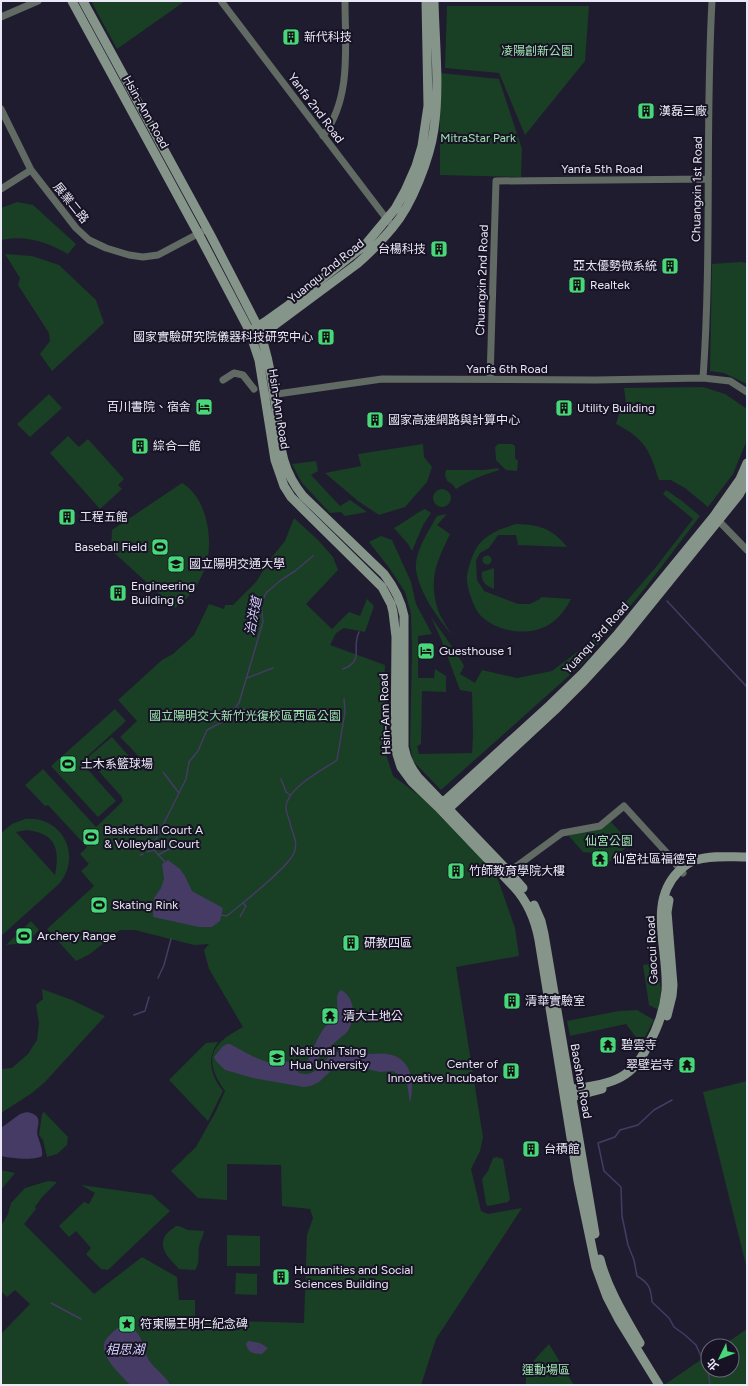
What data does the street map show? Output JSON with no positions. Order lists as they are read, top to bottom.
{
  "streets": {
    "street": [
      "Yanfa 2nd Road",
      "Hsin-Ann Road",
      "Yanfa 5th Road",
      "Chuangxin 1st Road",
      "展業二路",
      "Yuanqu 2nd Road",
      "Chuangxin 2nd Road",
      "Yanfa 6th Road",
      "Yuanqu 3rd Road",
      "Gaocui Road",
      "Baoshan Road"
    ]
  },
  "crossings": [
    ["Yanfa 2nd Road", "Yuanqu 2nd Road"],
    ["Hsin-Ann Road", "展業二路"],
    ["Hsin-Ann Road", "Yuanqu 2nd Road"],
    ["Hsin-Ann Road", "Yanfa 6th Road"],
    ["Hsin-Ann Road", "Yuanqu 3rd Road"],
    ["Hsin-Ann Road", "Baoshan Road"],
    ["Yanfa 5th Road", "Chuangxin 1st Road"],
    ["Yanfa 5th Road", "Chuangxin 2nd Road"],
    ["Chuangxin 1st Road", "Yanfa 6th Road"],
    ["Chuangxin 2nd Road", "Yanfa 6th Road"],
    ["Yuanqu 3rd Road", "Baoshan Road"],
    ["Gaocui Road", "Baoshan Road"]
  ],
  "water": ["治洪道", "相思湖"],
  "parks": [
    "凌陽創新公園",
    "MitraStar Park",
    "國立陽明交大新竹光復校區西區公園",
    "仙宮公園",
    "運動場區"
  ],
  "places": {
    "building": [
      "新代科技",
      "漢磊三廠",
      "台楊科技",
      "亞太優勢微系統",
      "Realtek",
      "國家實驗研究院儀器科技研究中心",
      "Utility Building",
      "國家高速網路與計算中心",
      "綜合一館",
      "工程五館",
      "Engineering Building 6",
      "竹師教育學院大樓",
      "研教四區",
      "清華實驗室",
      "Center of Innovative Incubator",
      "台積館",
      "Humanities and Social Sciences Building"
    ],
    "hotel": ["百川書院、宿舍", "Guesthouse 1"],
    "sports": [
      "Baseball Field",
      "土木系籃球場",
      "Basketball Court A & Volleyball Court",
      "Skating Rink",
      "Archery Range"
    ],
    "school or university": ["國立陽明交通大學", "National Tsing Hua University"],
    "temple": [
      "仙宮社區福德宮",
      "清大土地公",
      "碧雲寺",
      "翠壁岩寺"
    ],
    "place": ["符東陽王明仁紀念碑"]
  },
  "north": "bottom left"
}
